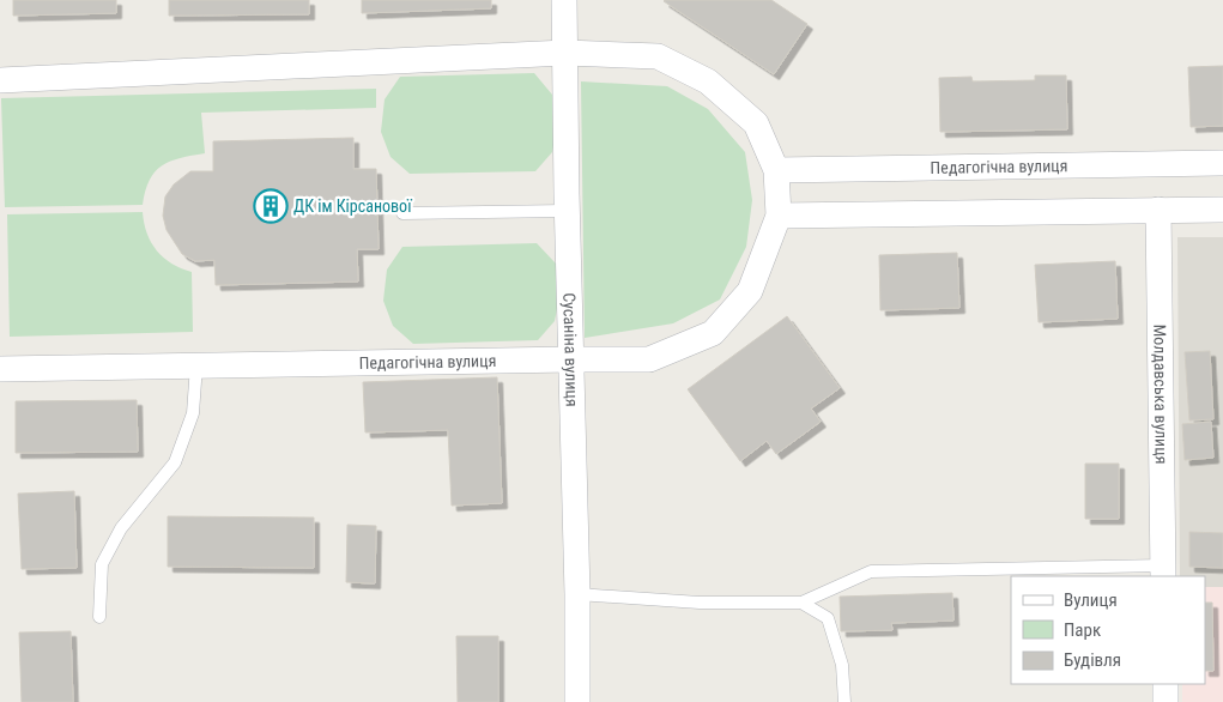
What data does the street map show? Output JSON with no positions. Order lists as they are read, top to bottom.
{
  "streets": {
    "street": ["Педагогічна вулиця", "Сусаніна вулиця", "Молдавська вулиця"]
  },
  "crossings": [
    ["Педагогічна вулиця", "Сусаніна вулиця"]
  ],
  "places": {
    "building": ["ДК ім Кірсанової"]
  },
  "legend": ["Вулиця", "Парк", "Будівля"]
}
